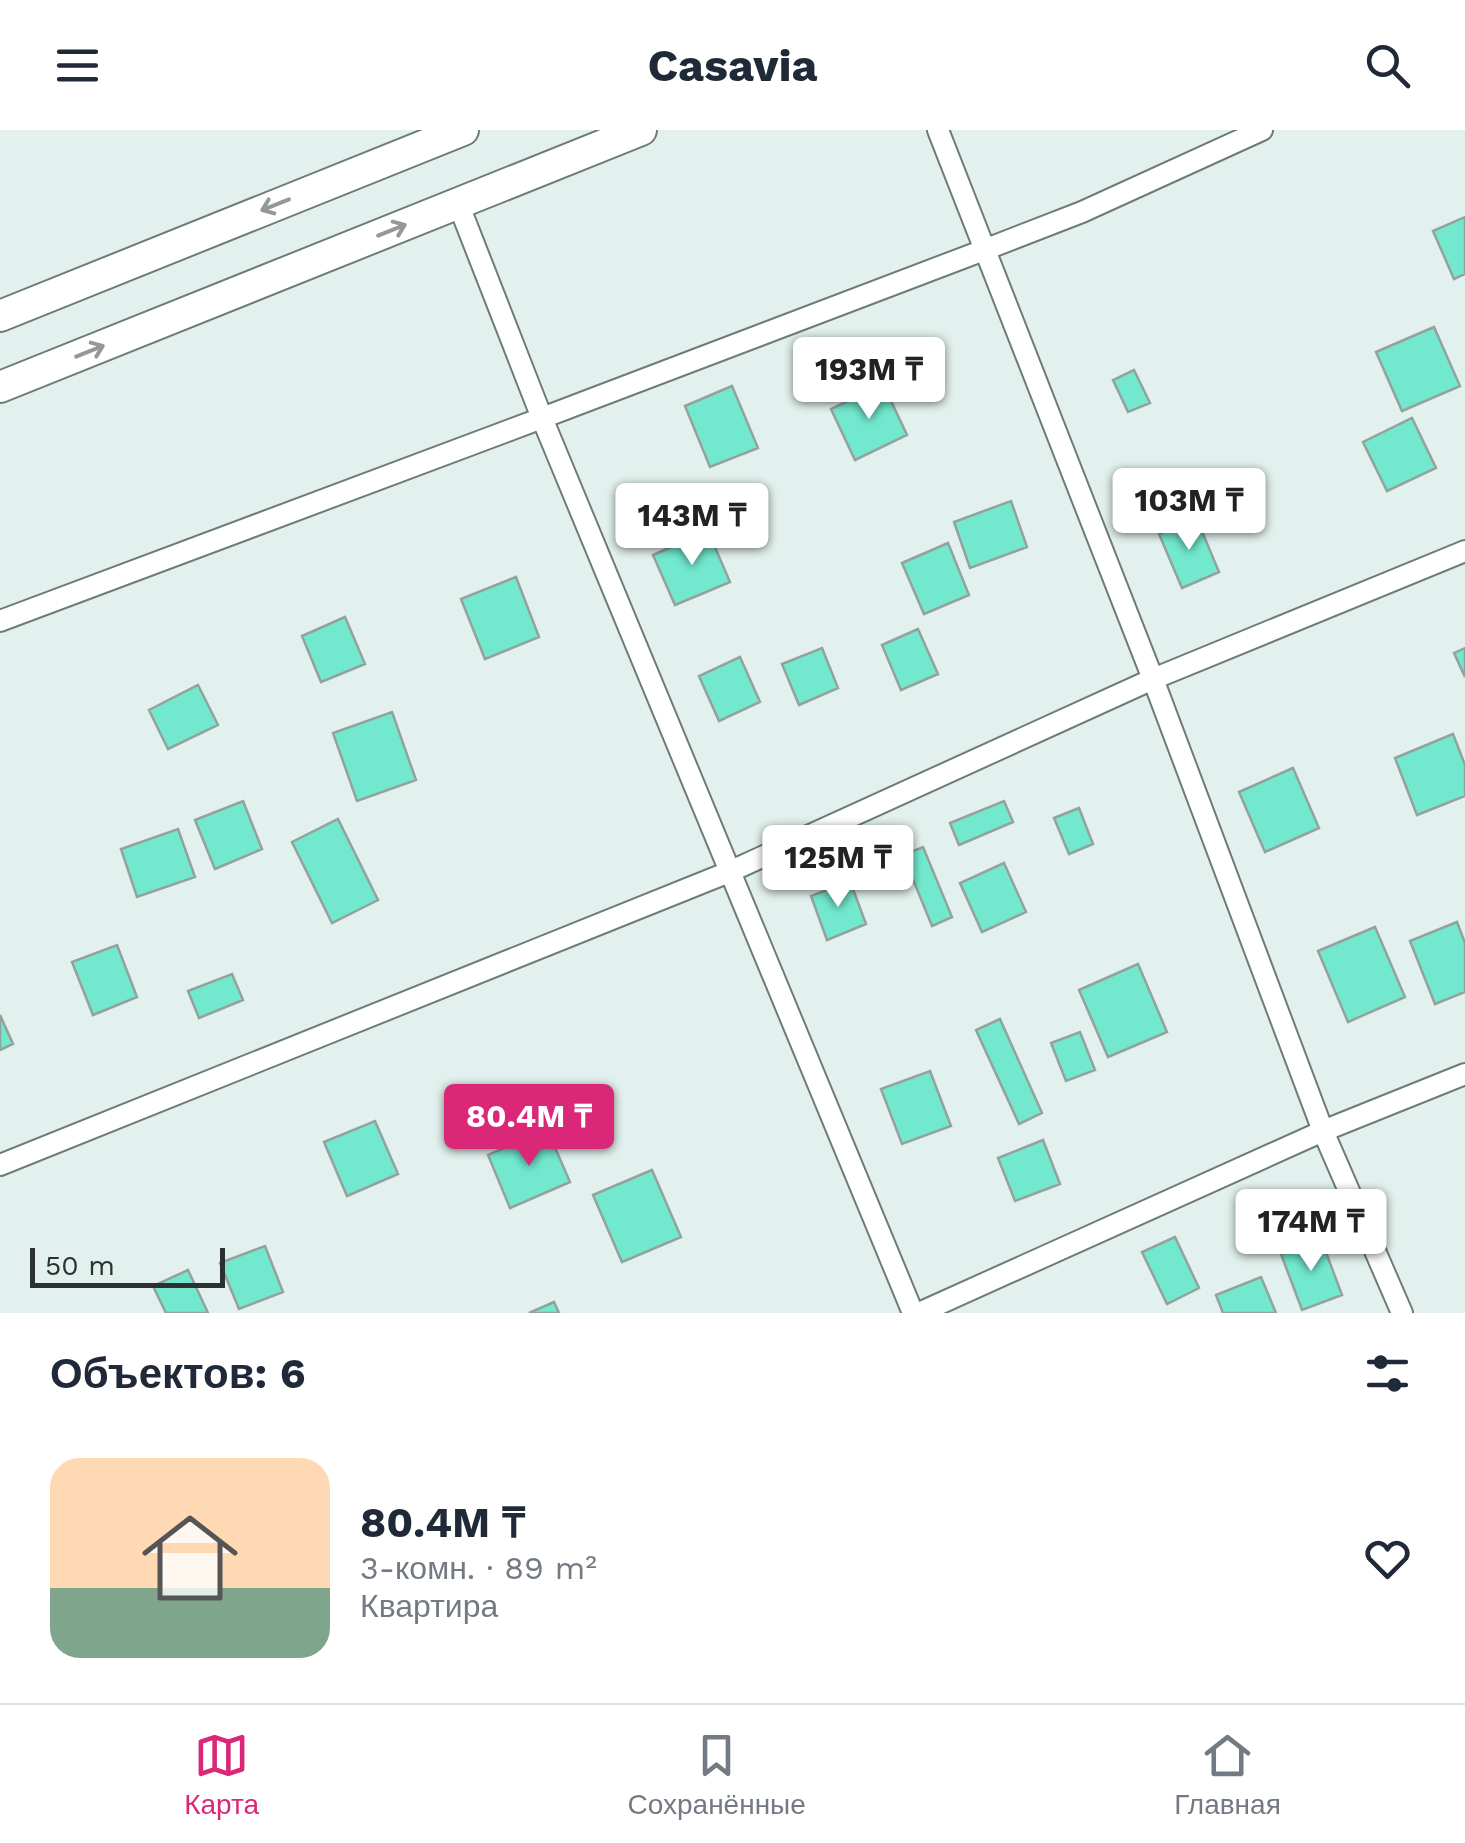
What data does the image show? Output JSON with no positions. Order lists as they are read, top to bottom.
{
  "scale_bar": "50 m",
  "page": {
    "header": "Casavia",
    "price": [
      "193M ₸",
      "103M ₸",
      "143M ₸",
      "125M ₸",
      "80.4M ₸",
      "174M ₸"
    ],
    "scale": "50 m",
    "heading": "Объектов: 6",
    "list": [
      {
        "name": "80.4M ₸",
        "note": "3-комн. · 89 m² · Квартира"
      }
    ],
    "tabs": ["Карта", "Сохранённые", "Главная"]
  }
}
